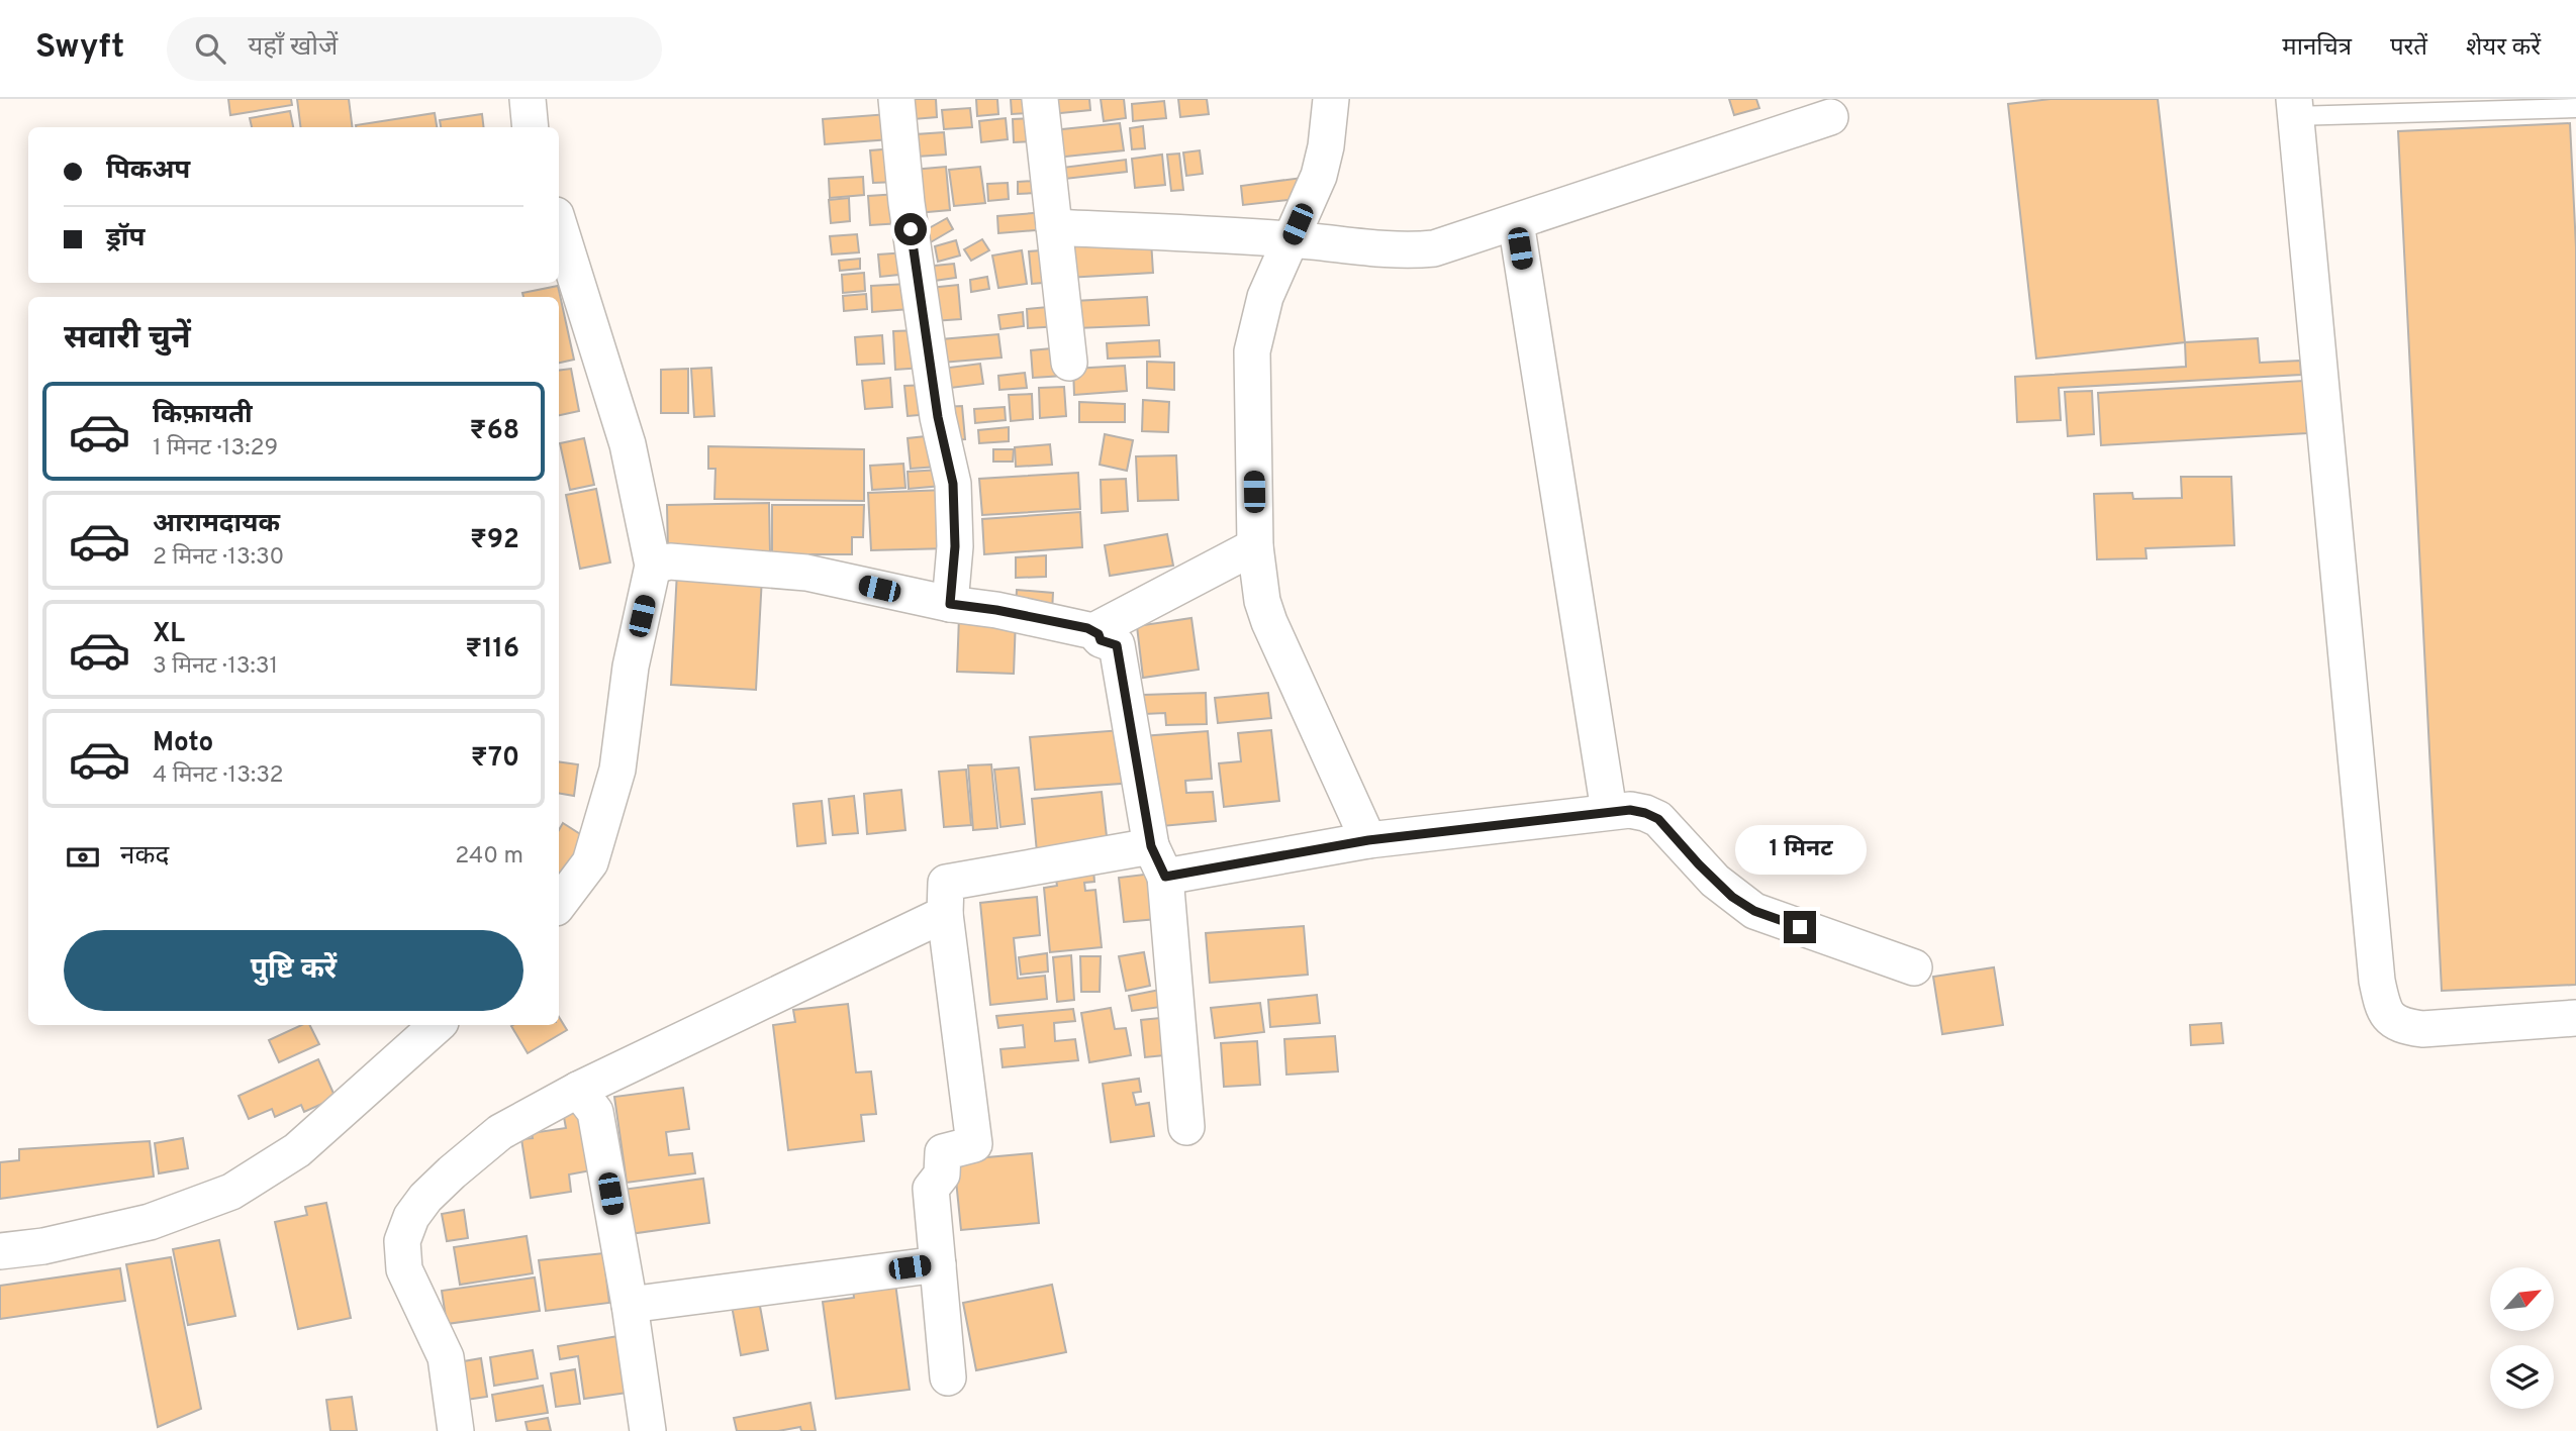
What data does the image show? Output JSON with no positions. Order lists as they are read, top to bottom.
{
  "north": "top right",
  "page": {
    "header": "Swyft",
    "search": "यहाँ खोजें",
    "nav": ["मानचित्र", "परतें", "शेयर करें"],
    "banner": ["पिकअप", "ड्रॉप"],
    "heading": "सवारी चुनें",
    "list": [
      {
        "name": "किफ़ायती",
        "note": "1 मिनट · 13:29",
        "value": "₹68"
      },
      {
        "name": "आरामदायक",
        "note": "2 मिनट · 13:30",
        "value": "₹92"
      },
      {
        "name": "XL",
        "note": "3 मिनट · 13:31",
        "value": "₹116"
      },
      {
        "name": "Moto",
        "note": "4 मिनट · 13:32",
        "value": "₹70"
      }
    ],
    "pay": ["नकद", "240 m"],
    "bubble": "1 मिनट",
    "buttons": "पुष्टि करें"
  }
}
